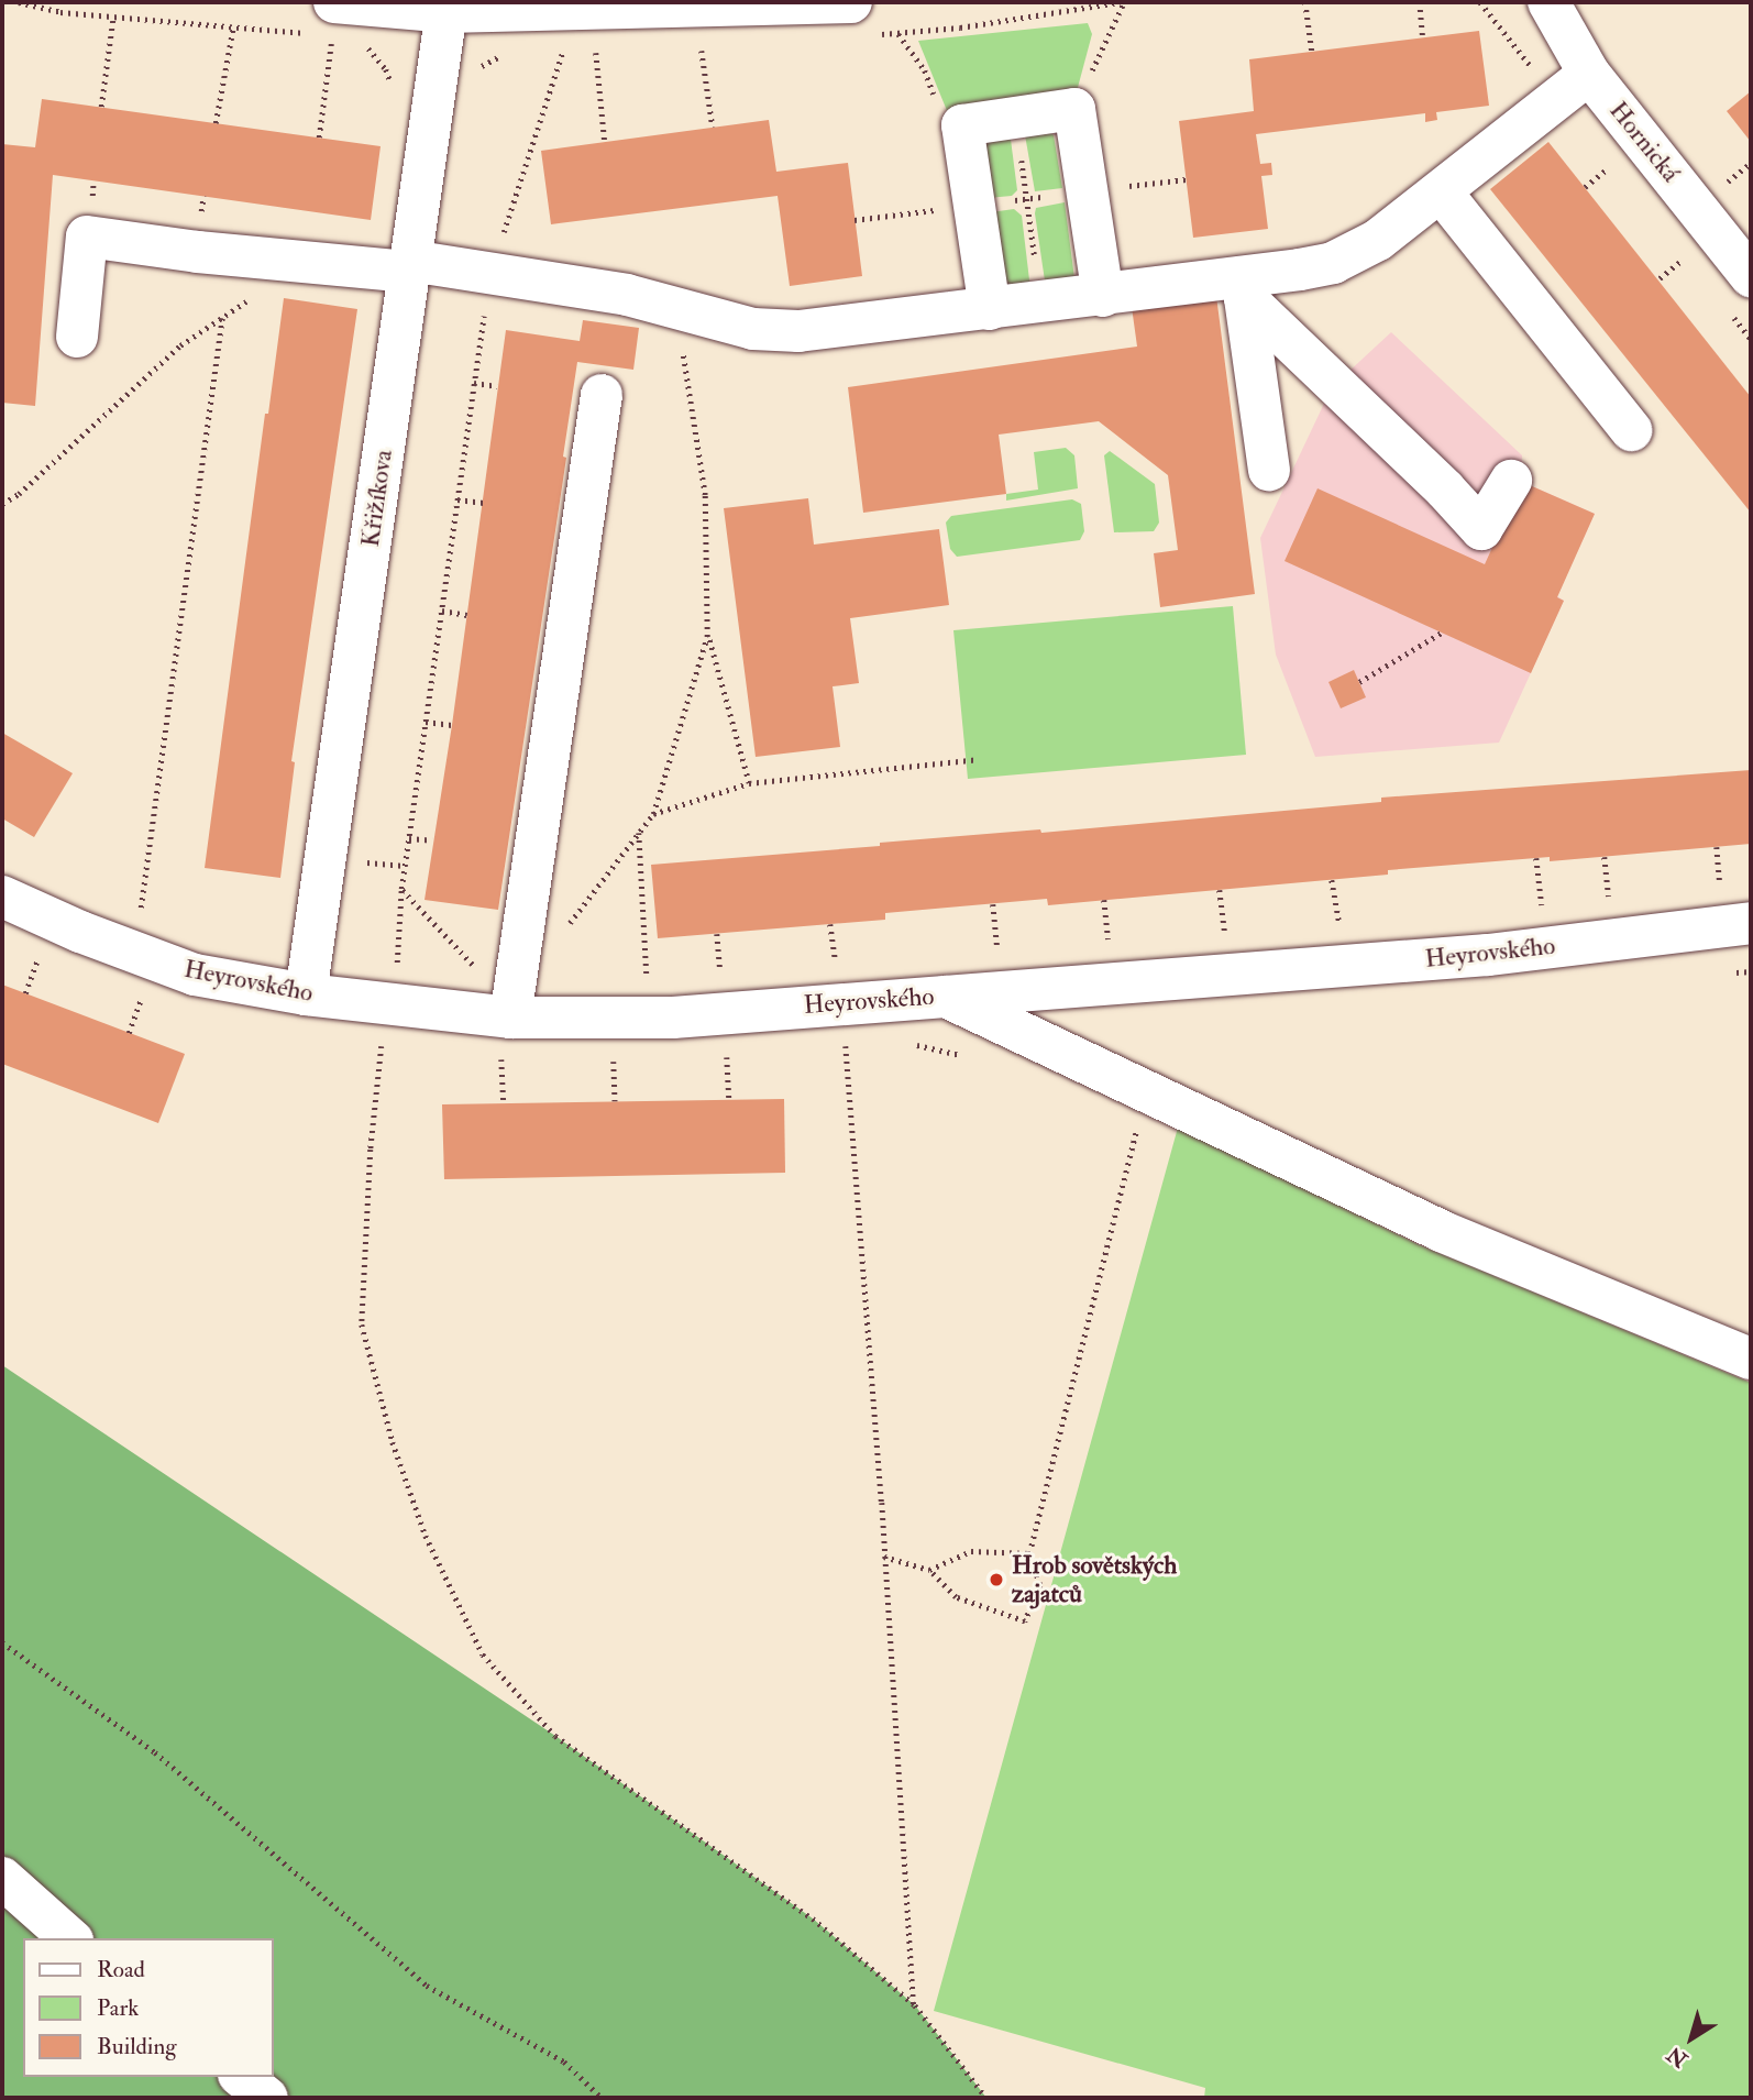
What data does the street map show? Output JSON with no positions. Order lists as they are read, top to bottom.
{
  "streets": {
    "street": ["Hornická", "Křižíkova", "Heyrovského"]
  },
  "crossings": [
    ["Křižíkova", "Heyrovského"]
  ],
  "places": ["Hrob sovětských zajatců"],
  "legend": ["Road", "Park", "Building"],
  "north": "bottom left"
}
